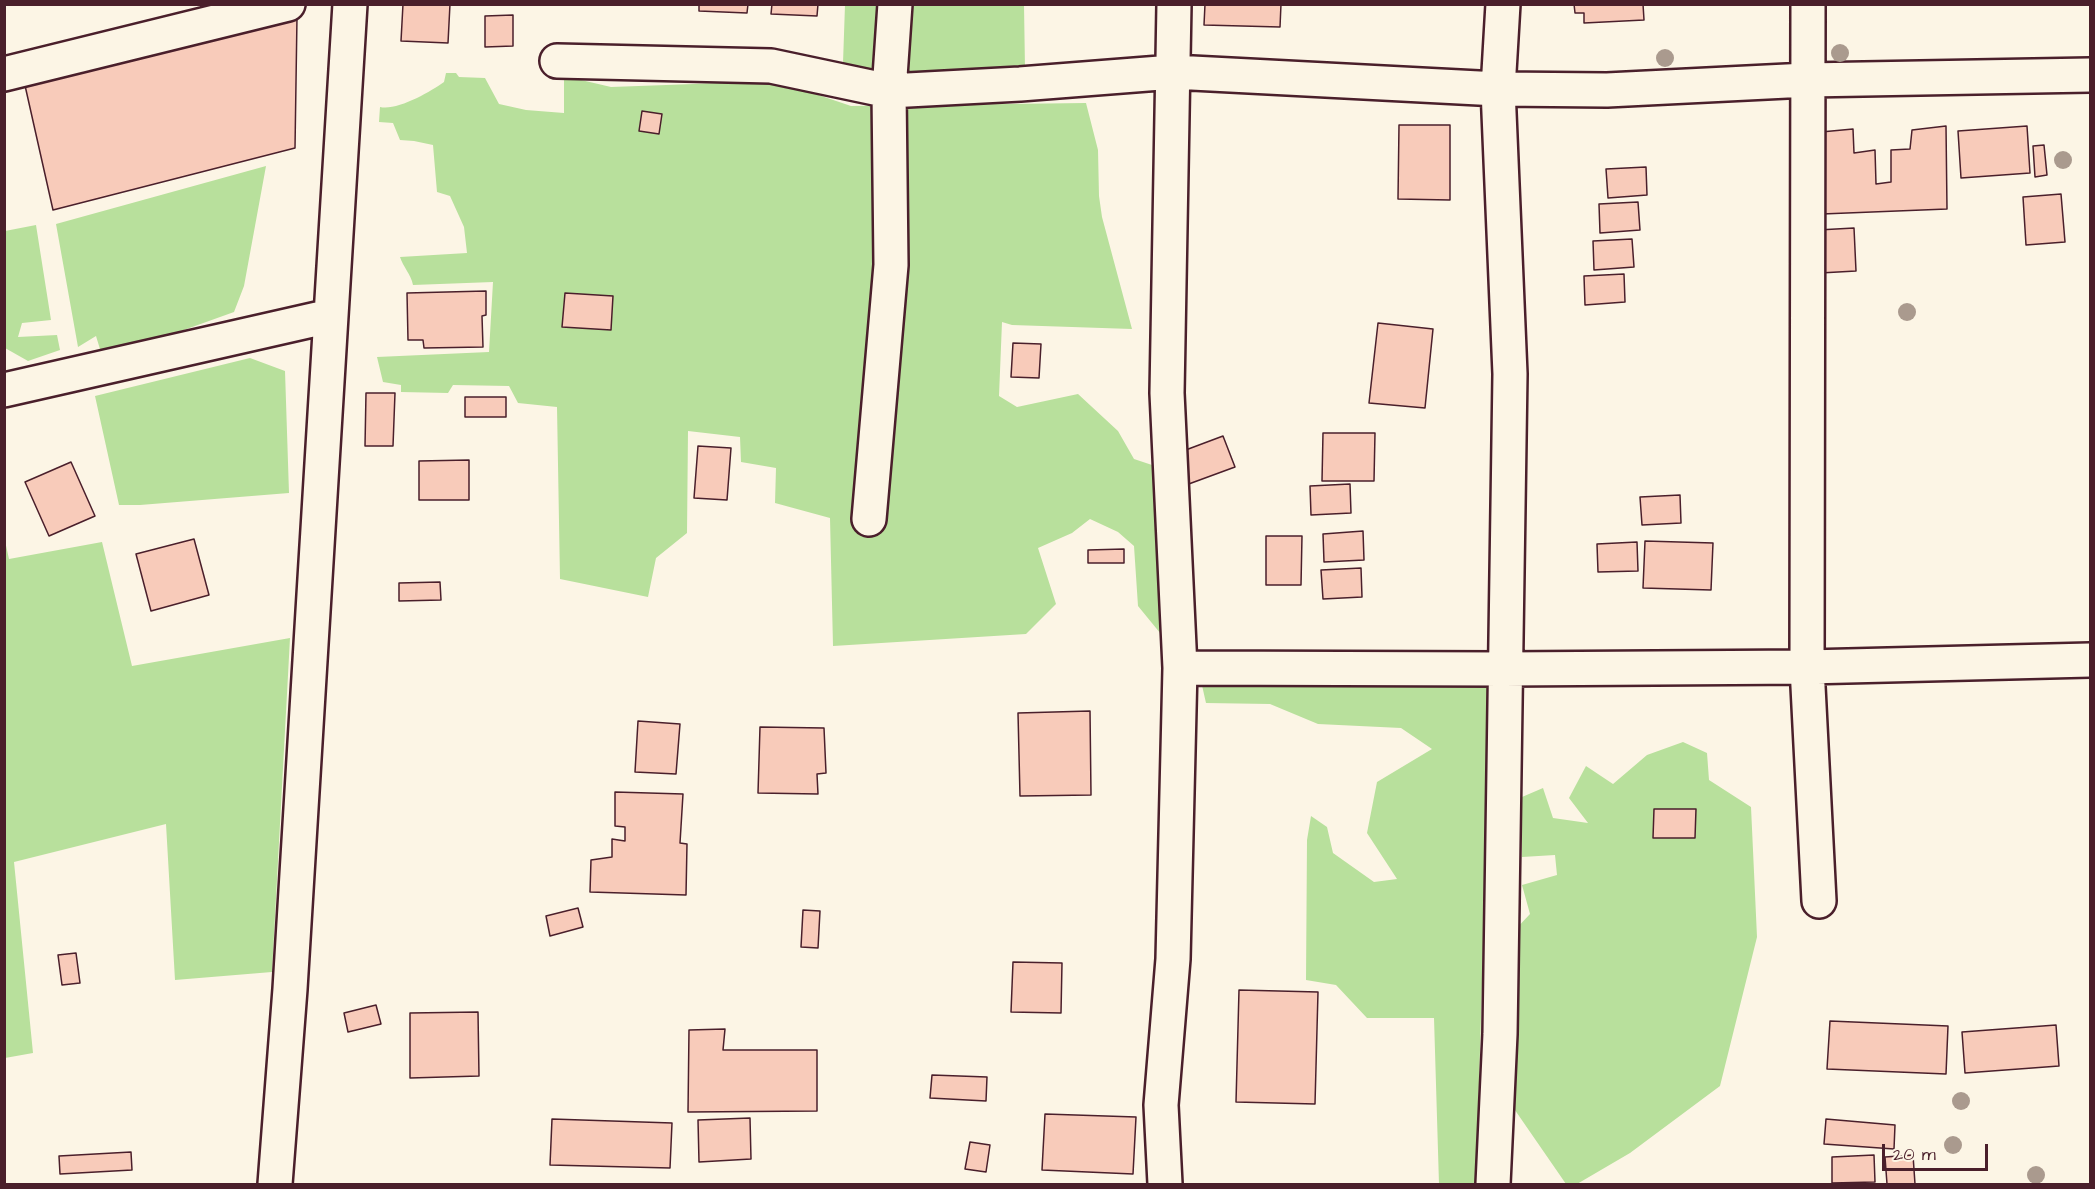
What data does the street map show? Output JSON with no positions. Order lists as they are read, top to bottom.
{
  "scale_bar": "20 m"
}
